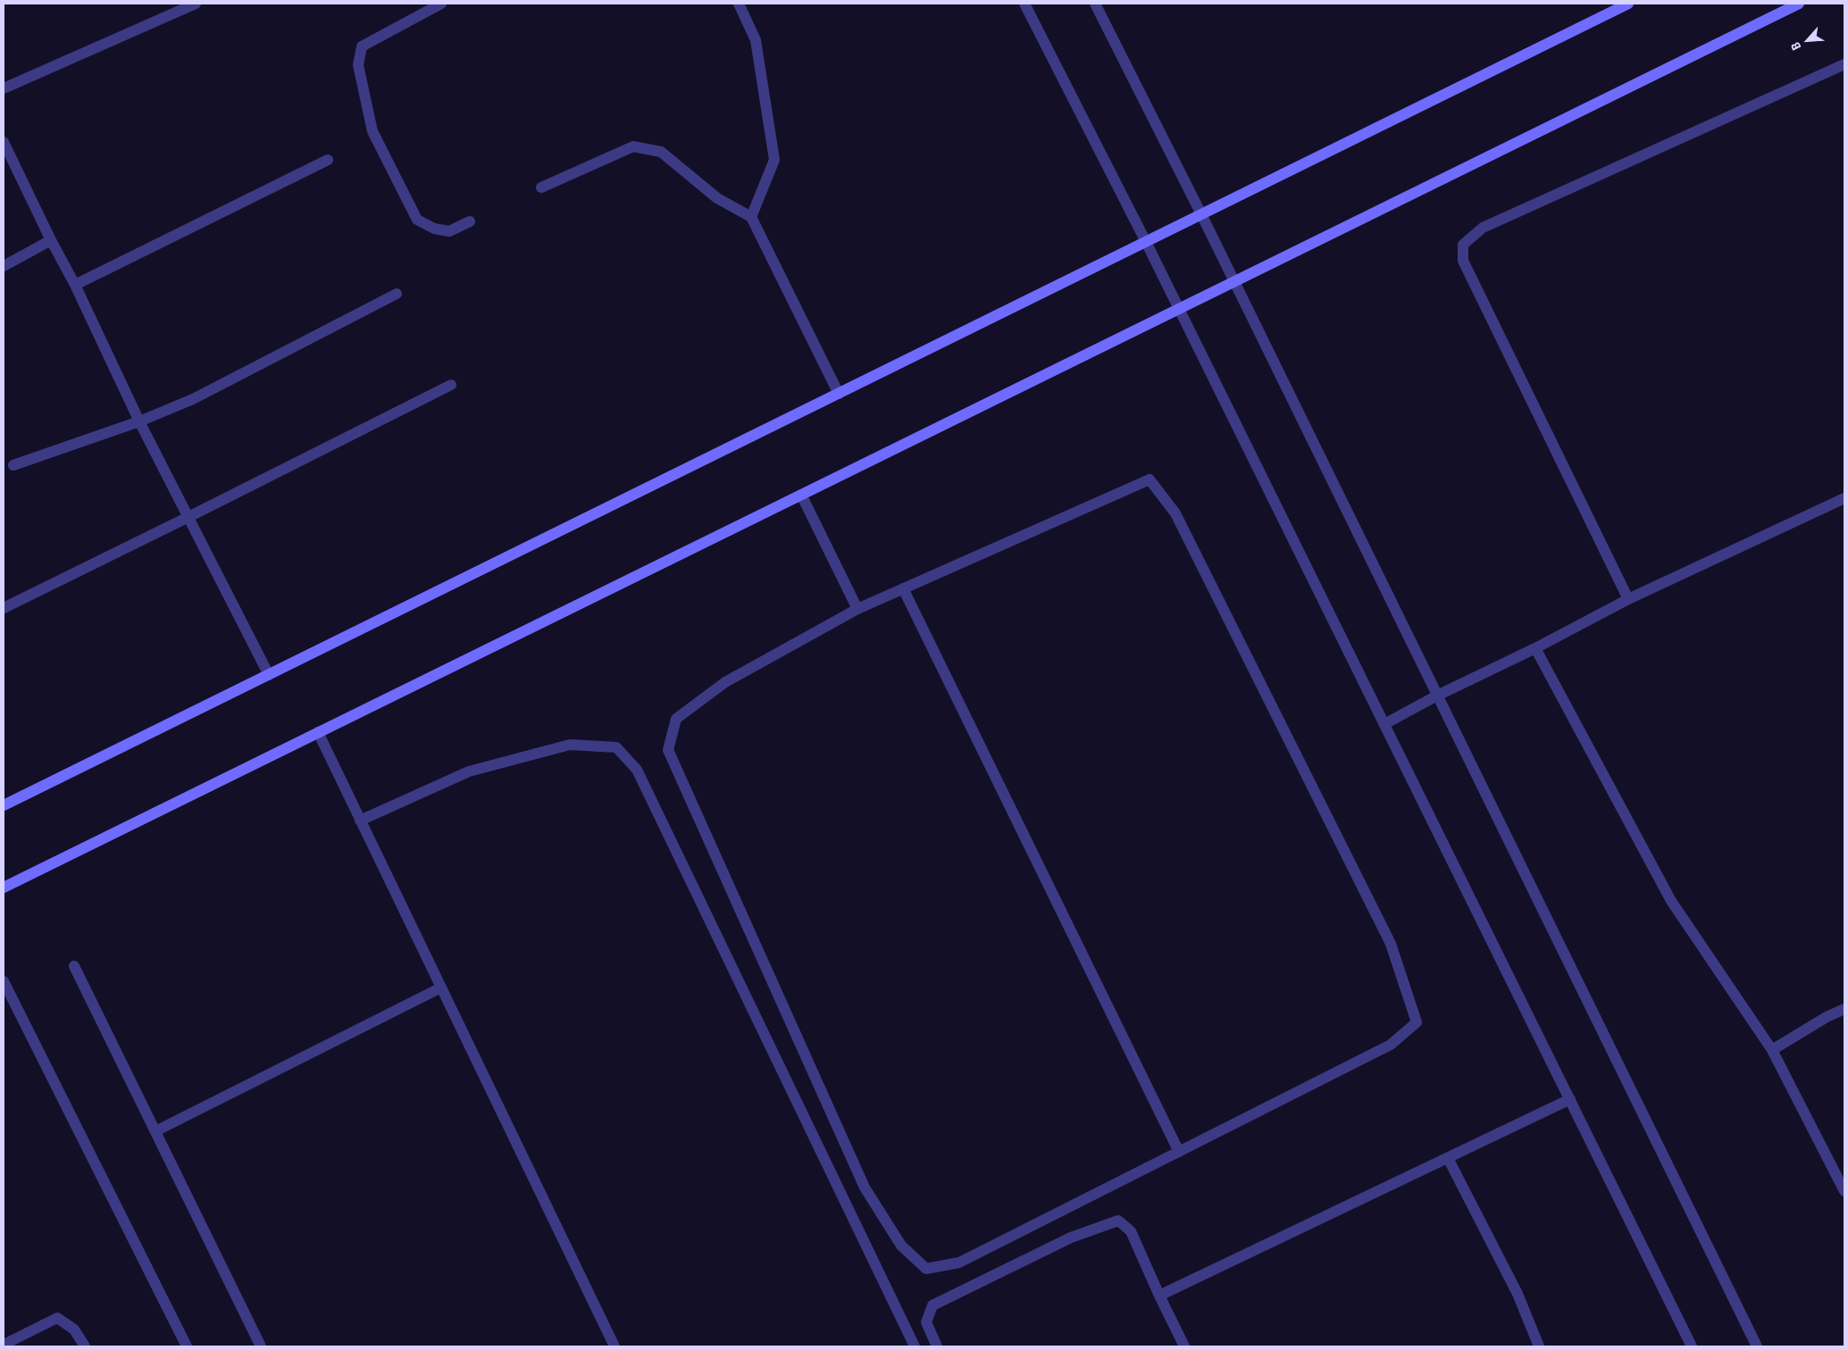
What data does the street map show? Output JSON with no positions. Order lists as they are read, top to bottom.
{
  "north": "bottom left"
}
